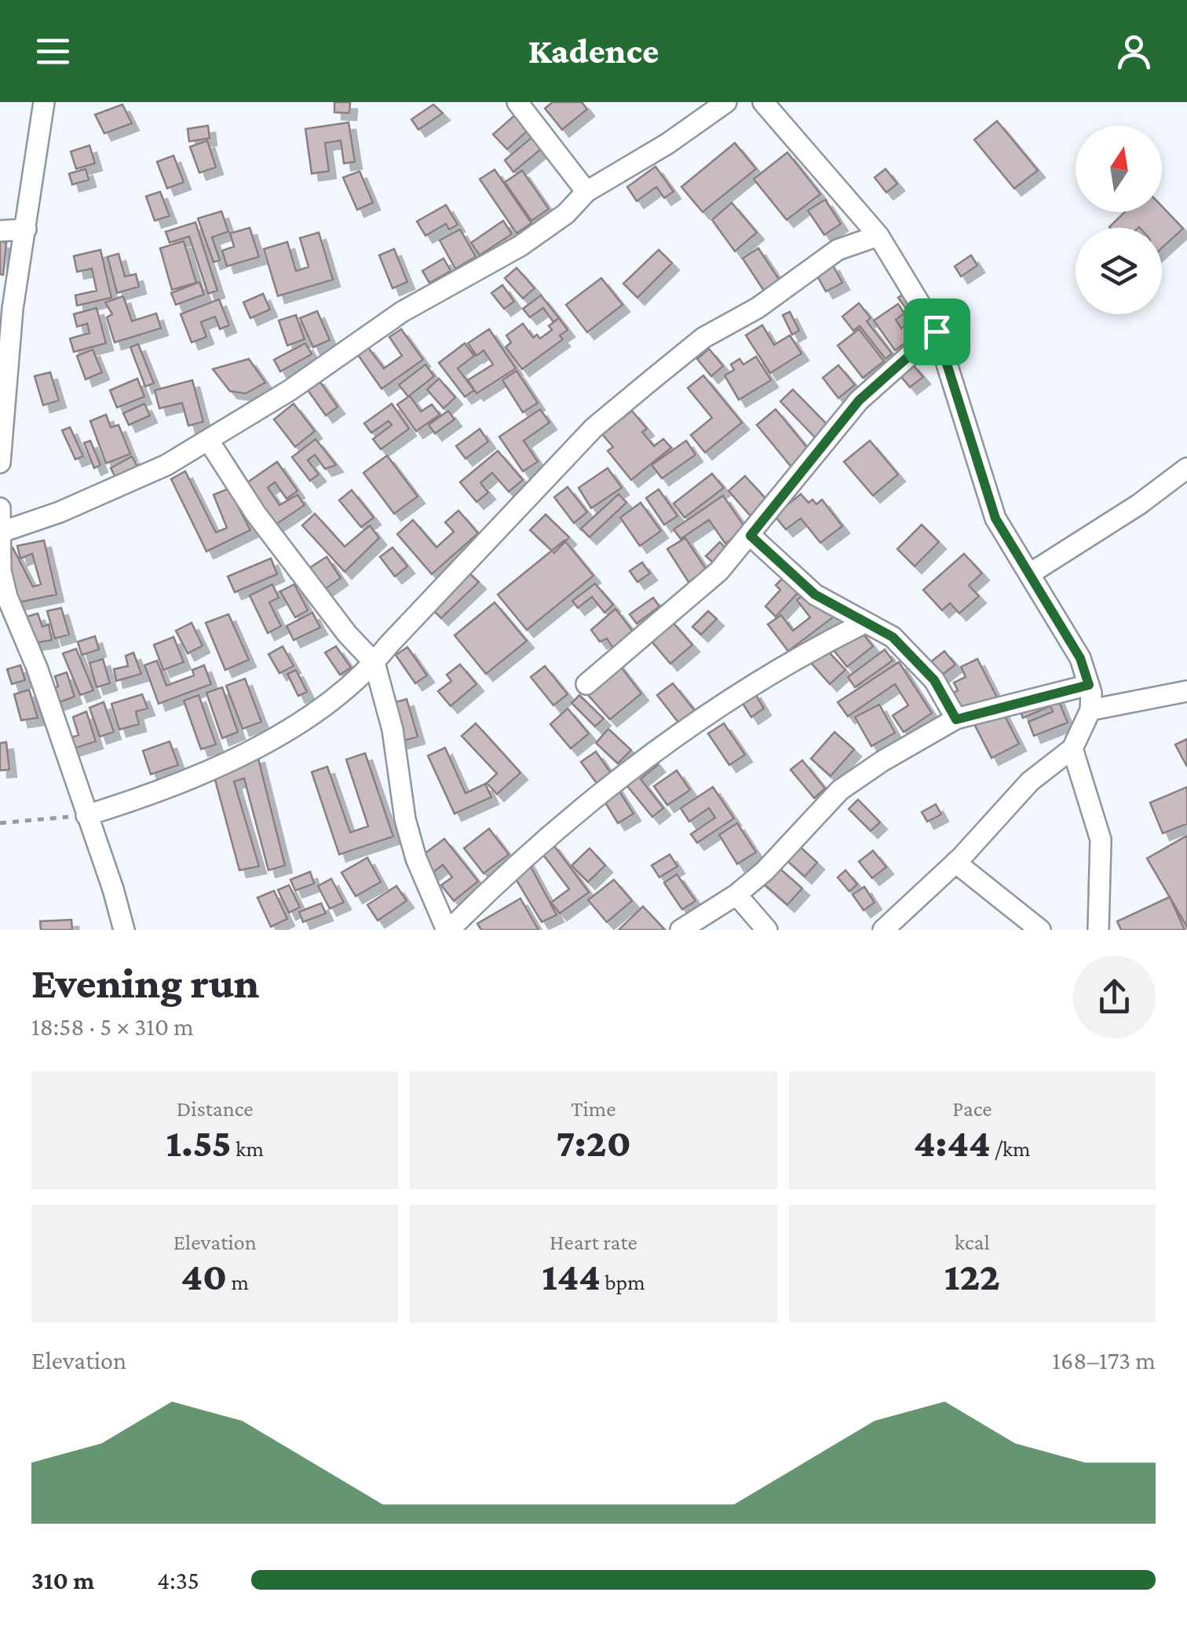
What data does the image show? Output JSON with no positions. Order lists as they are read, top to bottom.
{
  "north": "top",
  "page": {
    "header": "Kadence",
    "heading": ["Evening run", "18:58 · 5 × 310 m"],
    "stats": [
      ["Distance", "1.55 km"],
      ["Time", "7:20"],
      ["Pace", "4:44 /km"],
      ["Elevation", "40 m"],
      ["Heart rate", "144 bpm"],
      ["kcal", "122"]
    ],
    "chart": ["Elevation", "168–173 m"],
    "list": [
      {
        "name": "310 m",
        "note": "4:35"
      }
    ]
  }
}
